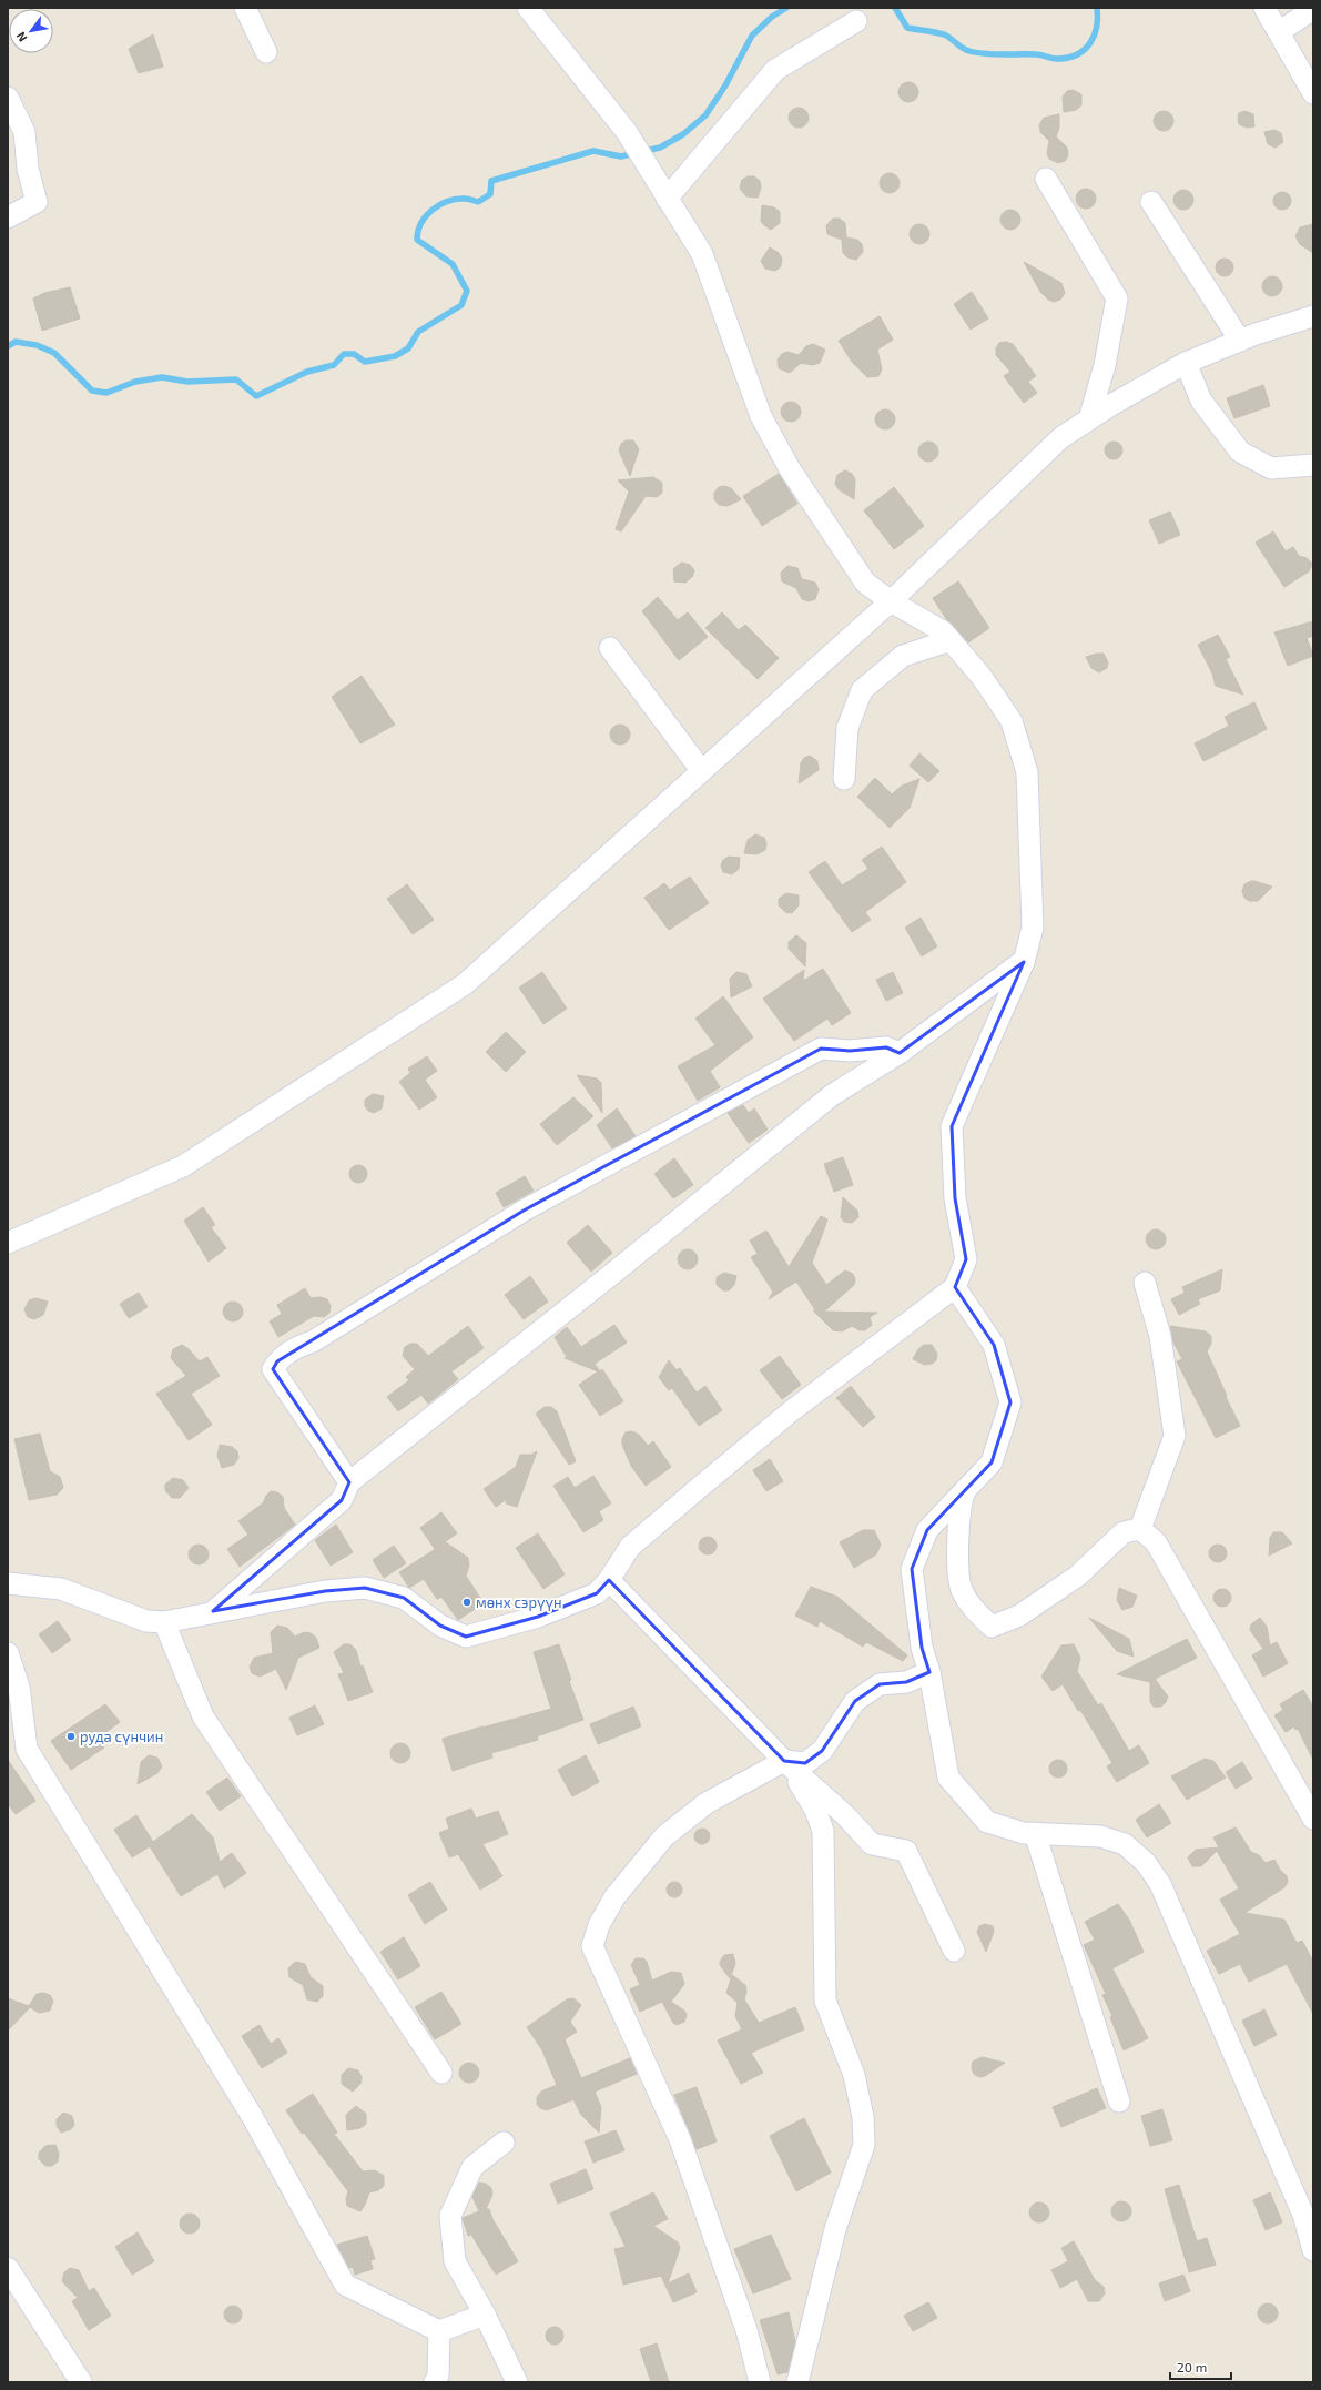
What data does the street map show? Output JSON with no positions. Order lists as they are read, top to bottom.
{
  "places": ["мөнх сэрүүн", "руда сүнчин"],
  "scale_bar": "20 m",
  "north": "bottom left"
}
